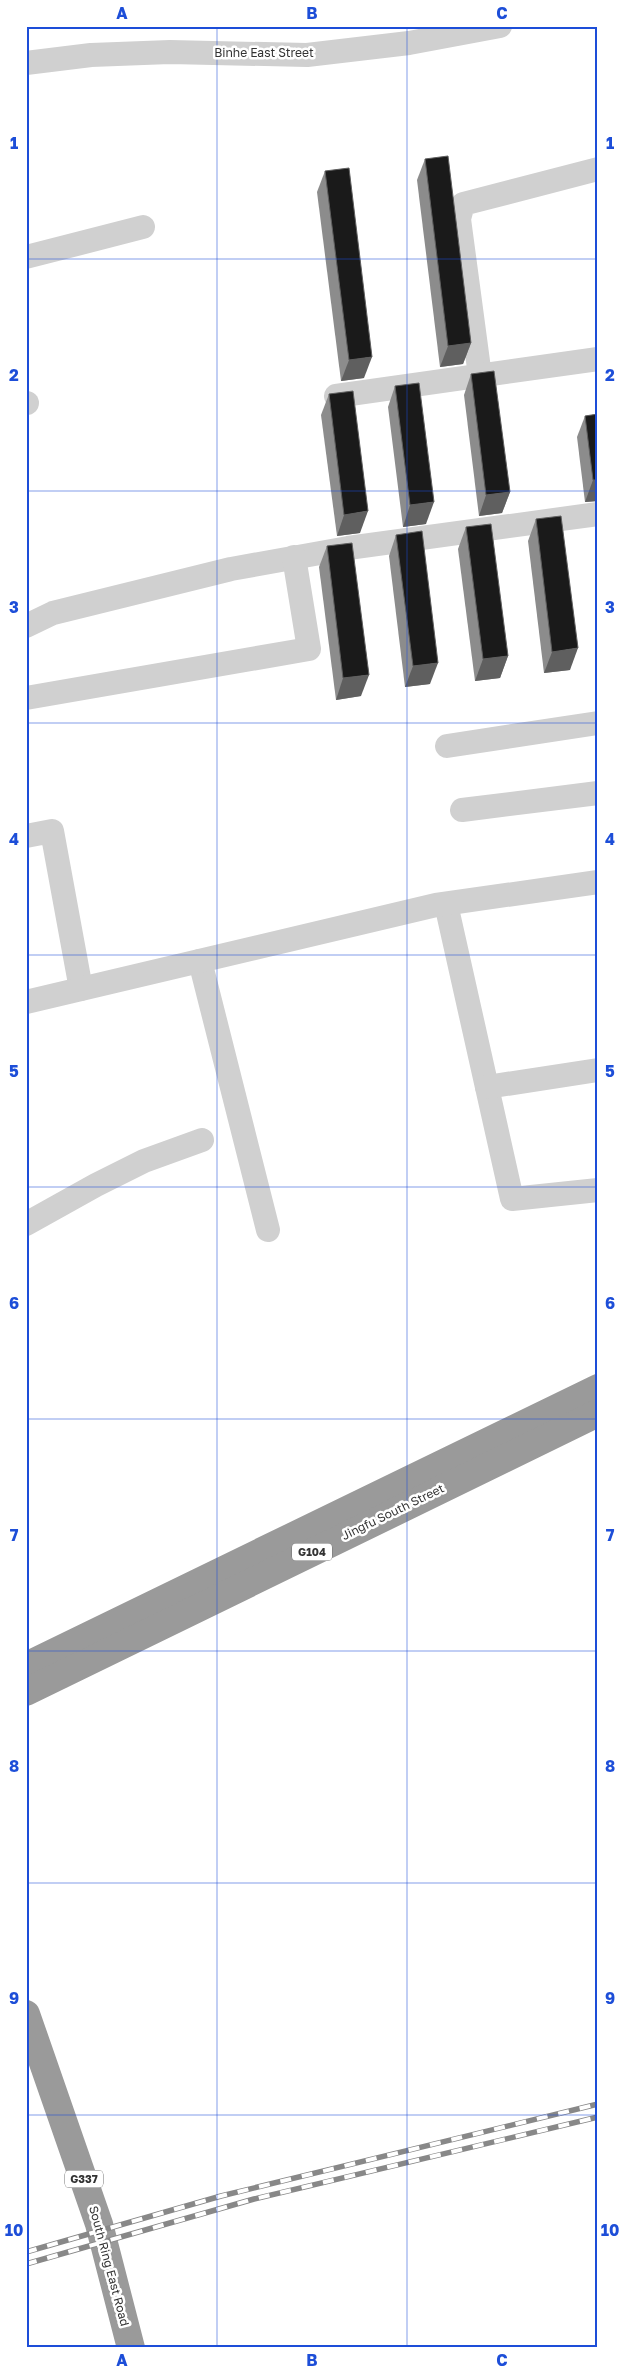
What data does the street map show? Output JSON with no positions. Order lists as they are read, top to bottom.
{
  "streets": {
    "highway": [
      "Jingfu South Street",
      "G104",
      "G337",
      "South Ring East Road"
    ],
    "street": ["Binhe East Street"]
  },
  "grid": {
    "columns": ["A", "B", "C"],
    "rows": [
      "1",
      "2",
      "3",
      "4",
      "5",
      "6",
      "7",
      "8",
      "9",
      "10"
    ]
  }
}
